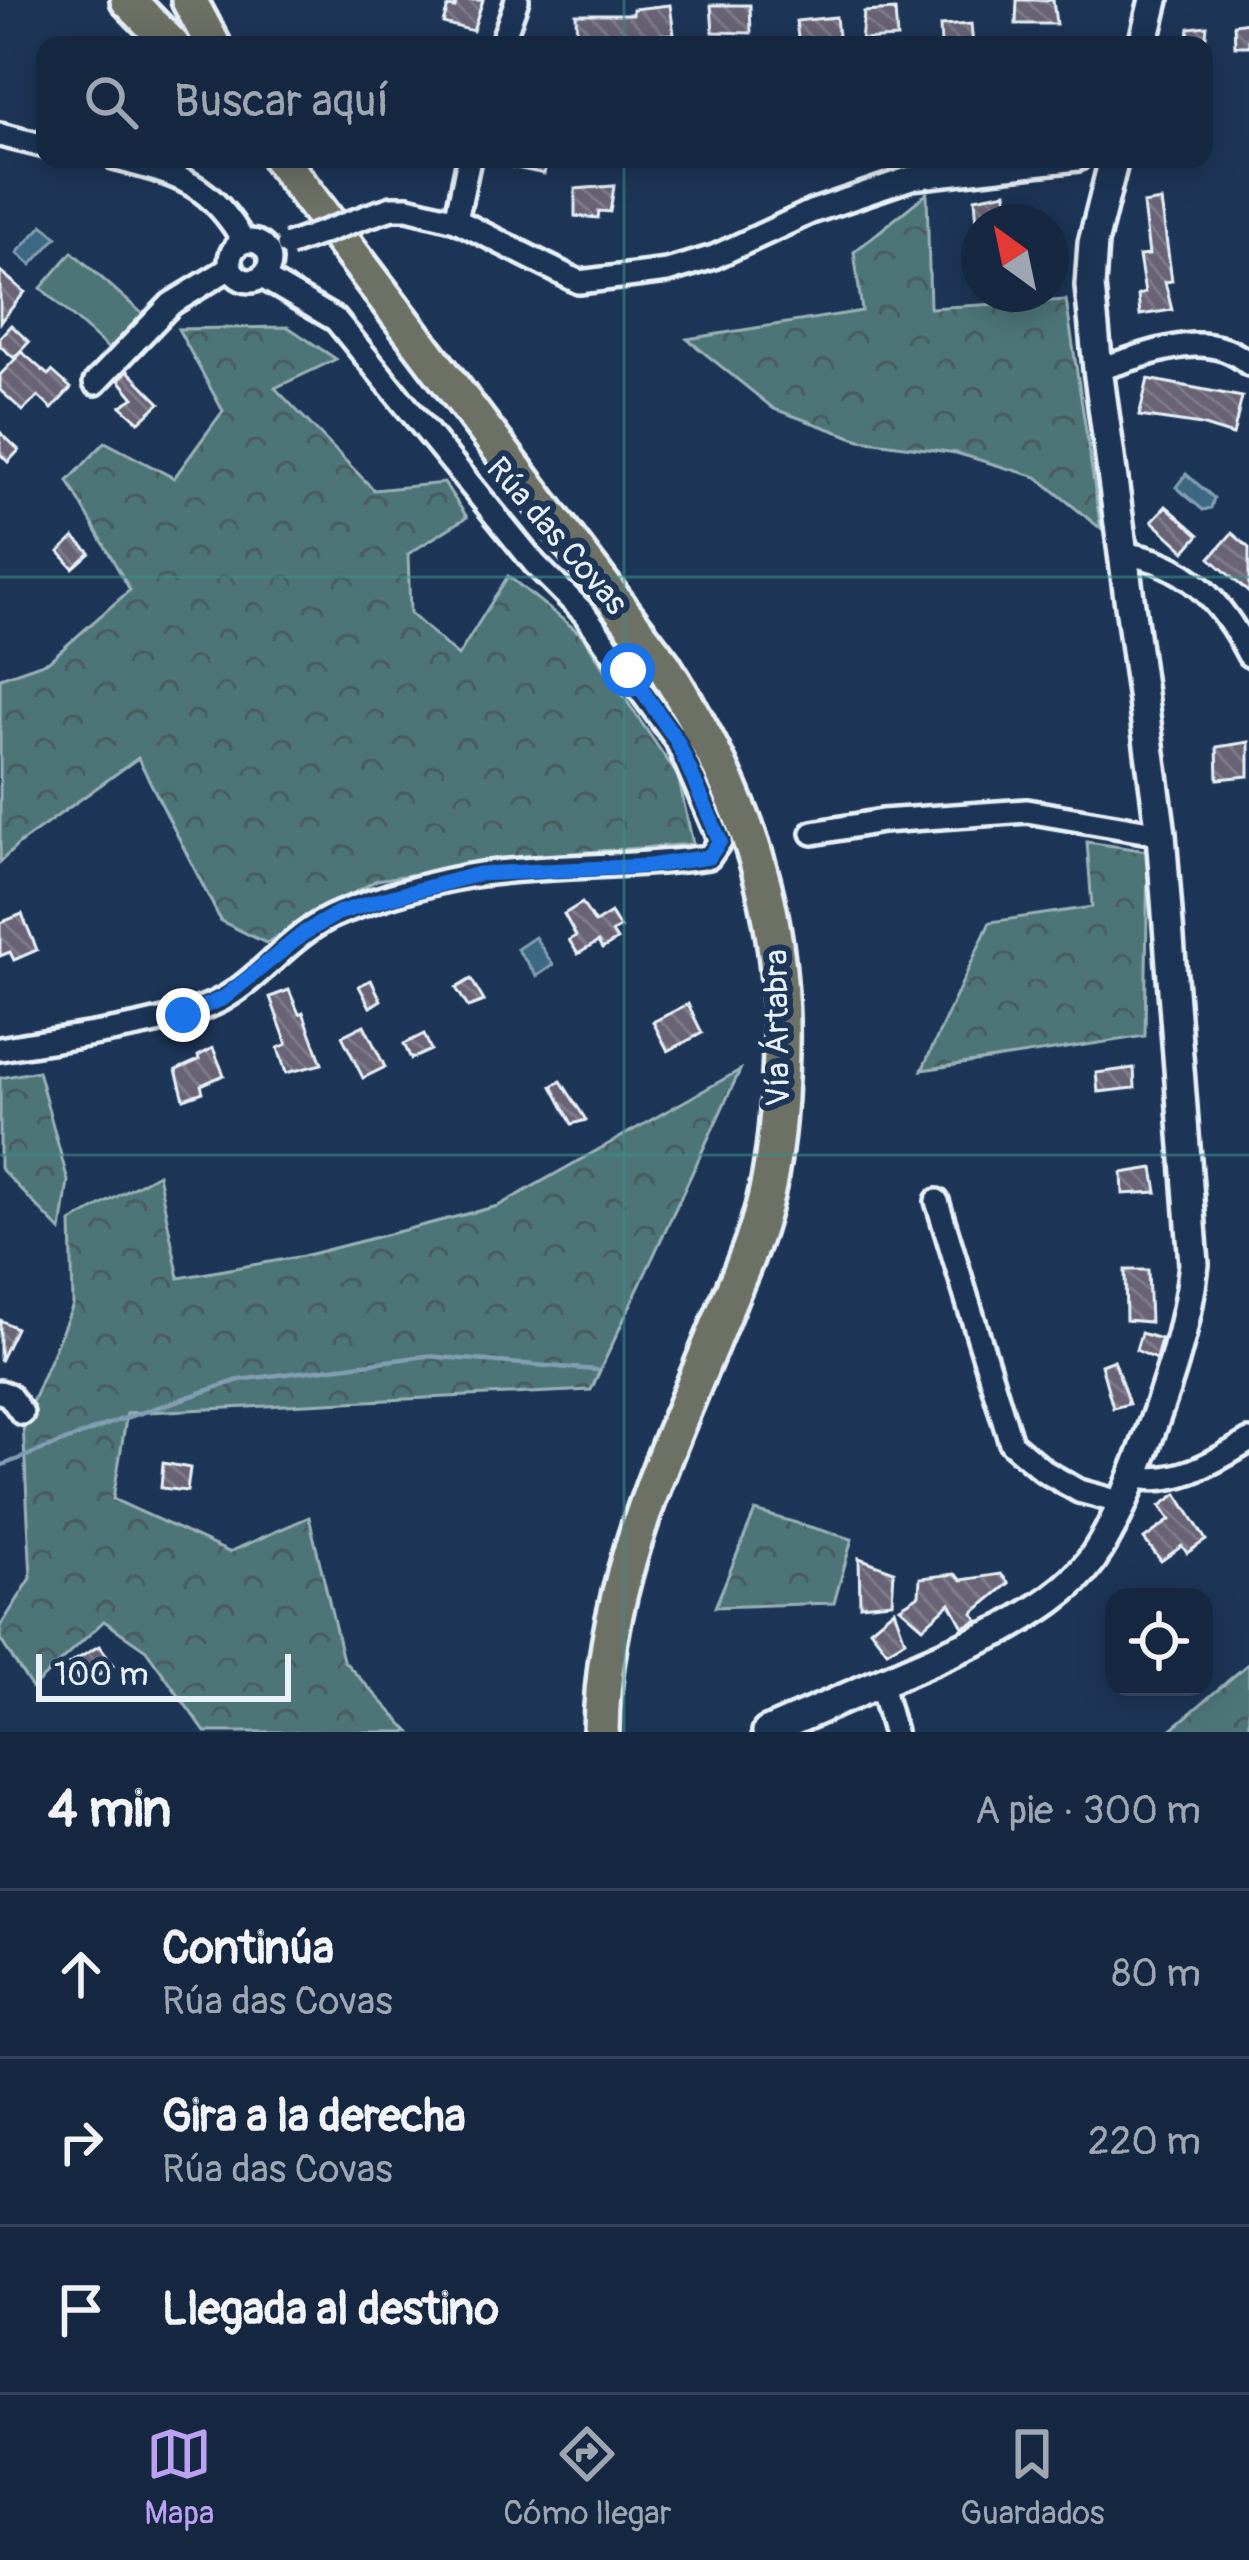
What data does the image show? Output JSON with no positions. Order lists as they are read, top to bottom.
{
  "streets": {
    "highway": ["Vía Ártabra"],
    "street": ["Rúa das Covas"]
  },
  "scale_bar": "100 m",
  "north": "top left",
  "page": {
    "search": "Buscar aquí",
    "scale": "100 m",
    "heading": ["4 min", "A pie · 300 m"],
    "list": [
      ["Continúa", "Rúa das Covas", "80 m"],
      ["Gira a la derecha", "Rúa das Covas", "220 m"],
      "Llegada al destino"
    ],
    "nav": ["Mapa", "Cómo llegar", "Guardados"]
  }
}
